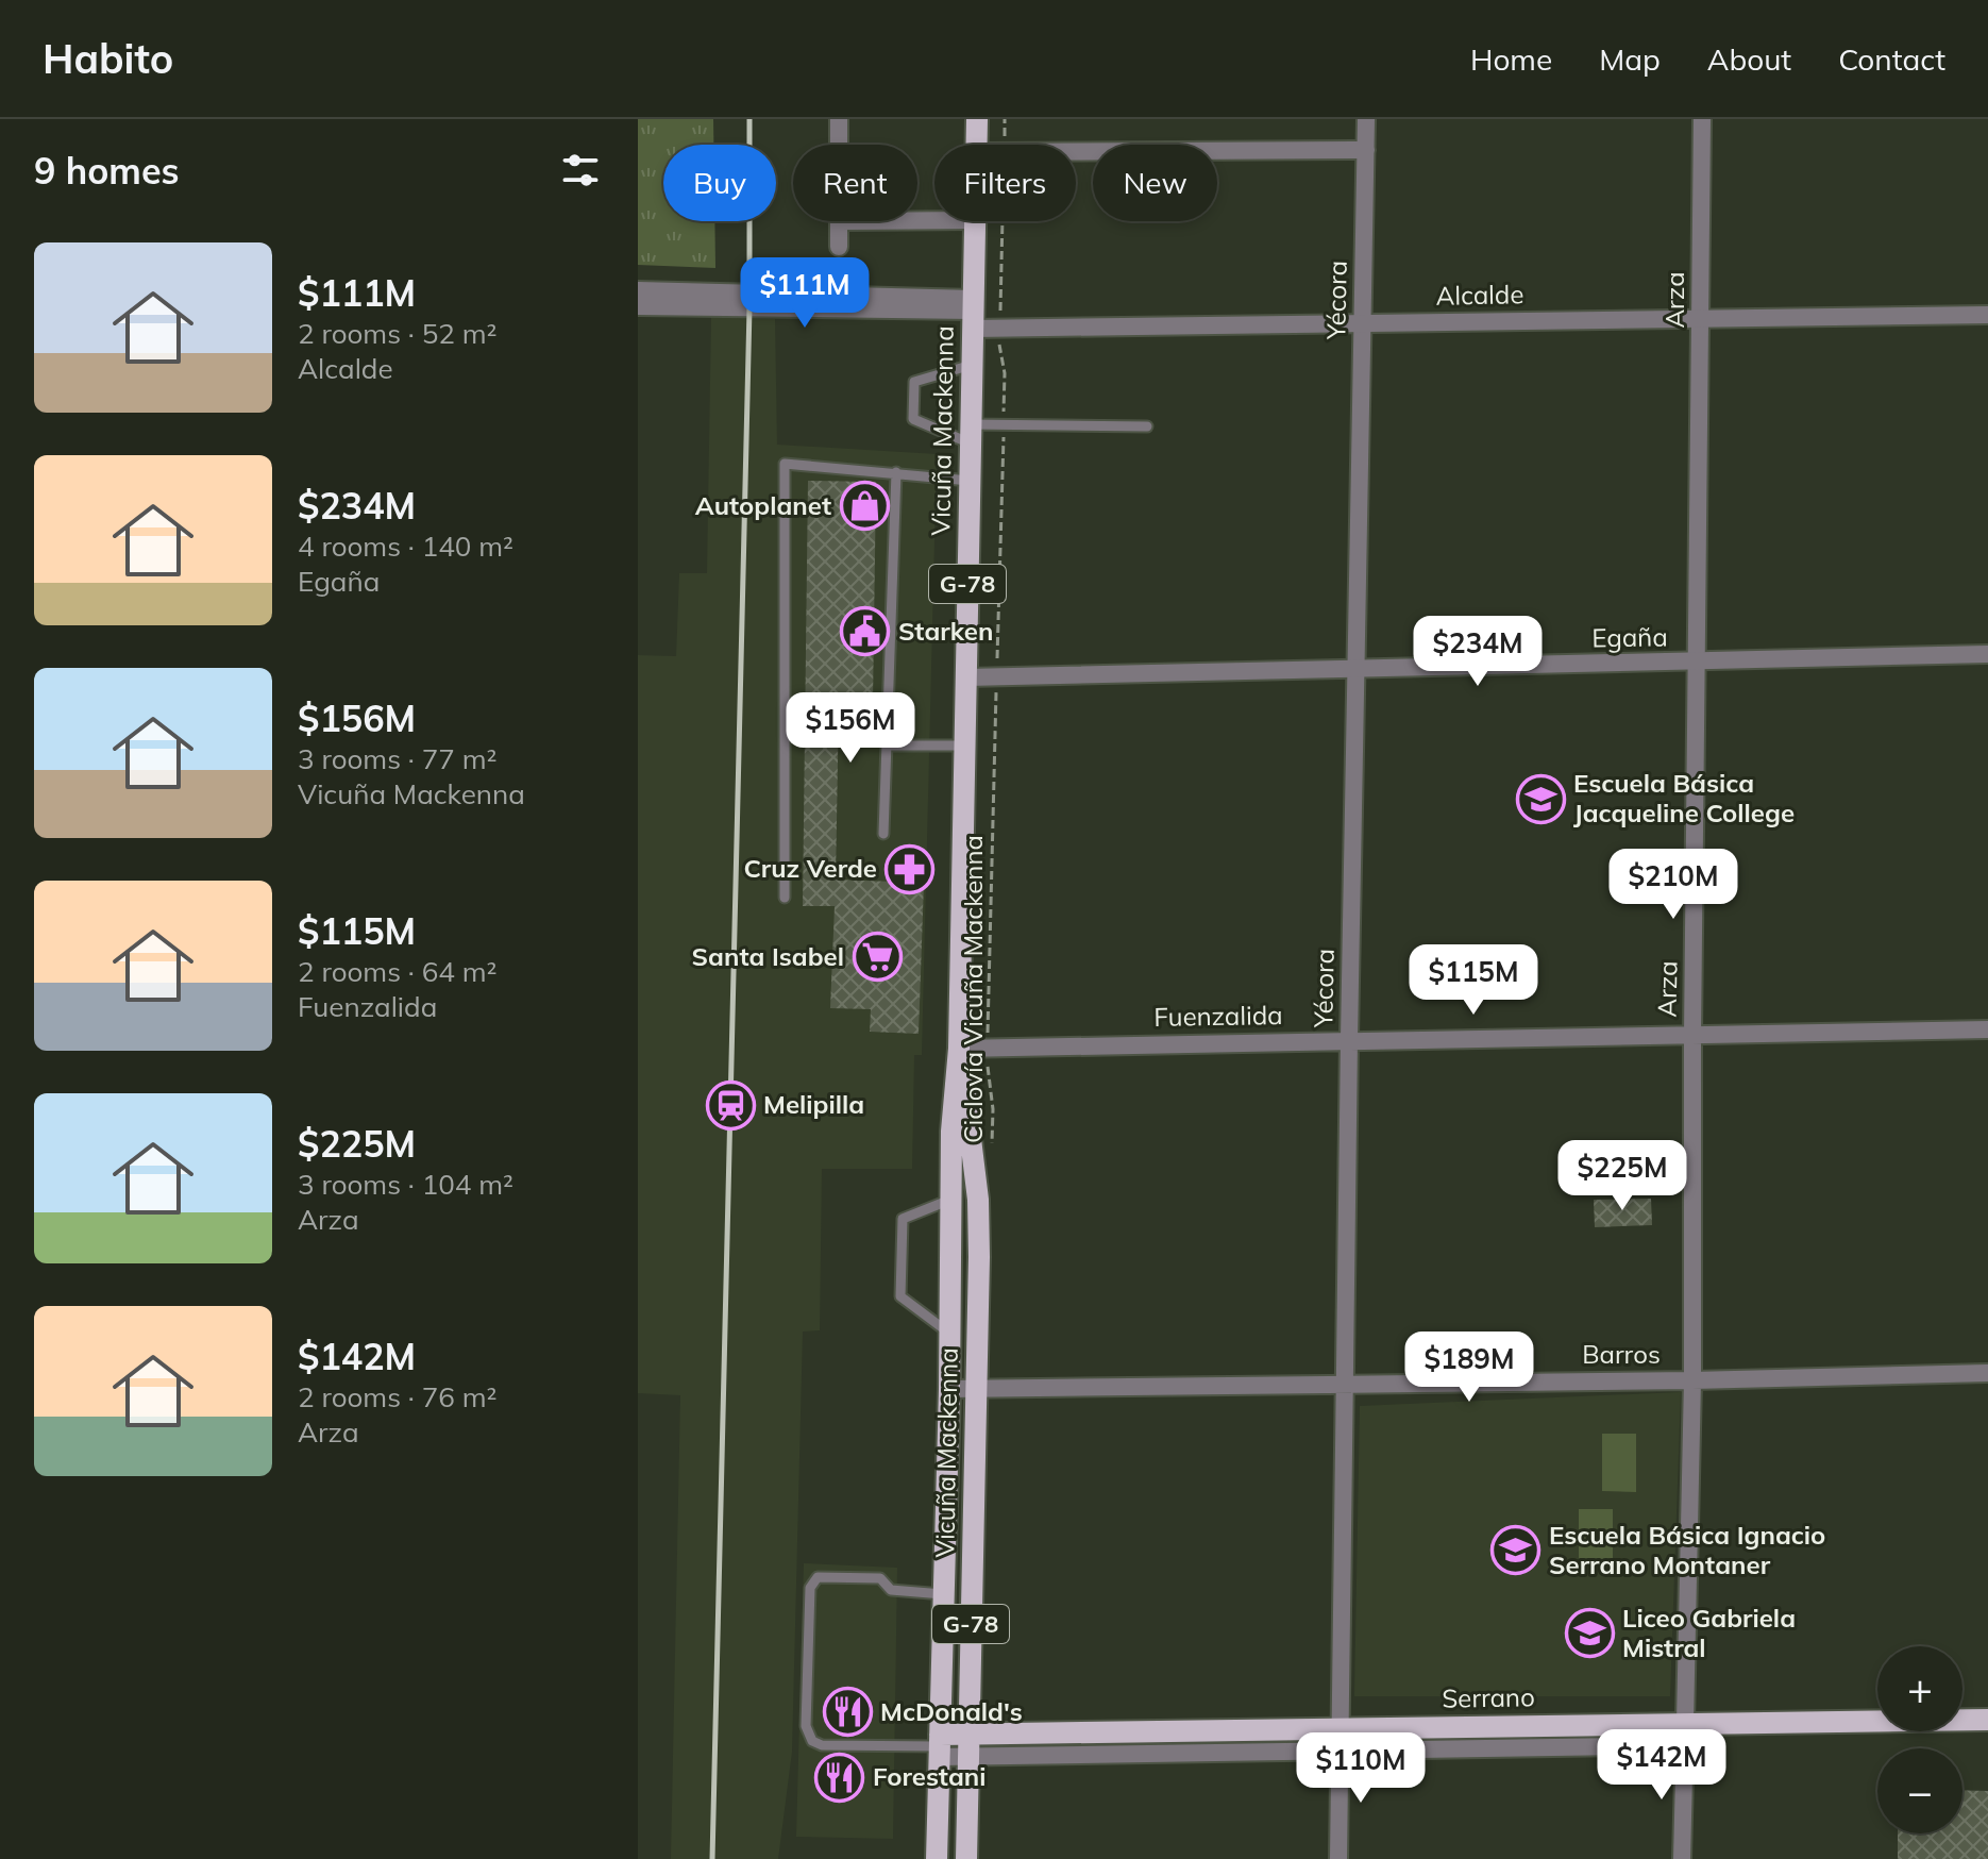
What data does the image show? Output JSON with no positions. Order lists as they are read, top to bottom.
{
  "streets": {
    "main road": ["Vicuña Mackenna", "G-78", "Serrano"],
    "street": [
      "Alcalde",
      "Yécora",
      "Arza",
      "Egaña",
      "Fuenzalida",
      "Barros"
    ],
    "path": ["Ciclovía Vicuña Mackenna"]
  },
  "crossings": [
    ["Alcalde", "Yécora"],
    ["Alcalde", "Arza"],
    ["Alcalde", "Vicuña Mackenna"],
    ["Alcalde", "Ciclovía Vicuña Mackenna"],
    ["Yécora", "Egaña"],
    ["Yécora", "Fuenzalida"],
    ["Yécora", "Barros"],
    ["Yécora", "Serrano"],
    ["Arza", "Egaña"],
    ["Arza", "Fuenzalida"],
    ["Arza", "Barros"],
    ["Arza", "Serrano"],
    ["Vicuña Mackenna", "Egaña"],
    ["Vicuña Mackenna", "Fuenzalida"],
    ["Vicuña Mackenna", "Barros"],
    ["Vicuña Mackenna", "Serrano"],
    ["Egaña", "Ciclovía Vicuña Mackenna"],
    ["Ciclovía Vicuña Mackenna", "Fuenzalida"]
  ],
  "places": {
    "shop": ["Autoplanet"],
    "public building": ["Starken"],
    "school or university": ["Escuela Básica Jacqueline College", "Escuela Básica Ignacio Serrano Montaner", "Liceo Gabriela Mistral"],
    "pharmacy": ["Cruz Verde"],
    "supermarket": ["Santa Isabel"],
    "station": ["Melipilla"],
    "restaurant": ["McDonald's", "Forestani"]
  },
  "page": {
    "header": "Habito",
    "nav": [
      "Home",
      "Map",
      "About",
      "Contact"
    ],
    "heading": "9 homes",
    "chip": [
      "Buy",
      "Rent",
      "Filters",
      "New"
    ],
    "list": [
      {
        "name": "$111M",
        "note": "2 rooms · 52 m² · Alcalde"
      },
      {
        "name": "$234M",
        "note": "4 rooms · 140 m² · Egaña"
      },
      {
        "name": "$156M",
        "note": "3 rooms · 77 m² · Vicuña Mackenna"
      },
      {
        "name": "$115M",
        "note": "2 rooms · 64 m² · Fuenzalida"
      },
      {
        "name": "$225M",
        "note": "3 rooms · 104 m² · Arza"
      },
      {
        "name": "$142M",
        "note": "2 rooms · 76 m² · Arza"
      }
    ],
    "price": [
      "$111M",
      "$234M",
      "$156M",
      "$210M",
      "$115M",
      "$225M",
      "$189M",
      "$142M",
      "$110M"
    ],
    "map_buttons": ["+", "−"]
  }
}
